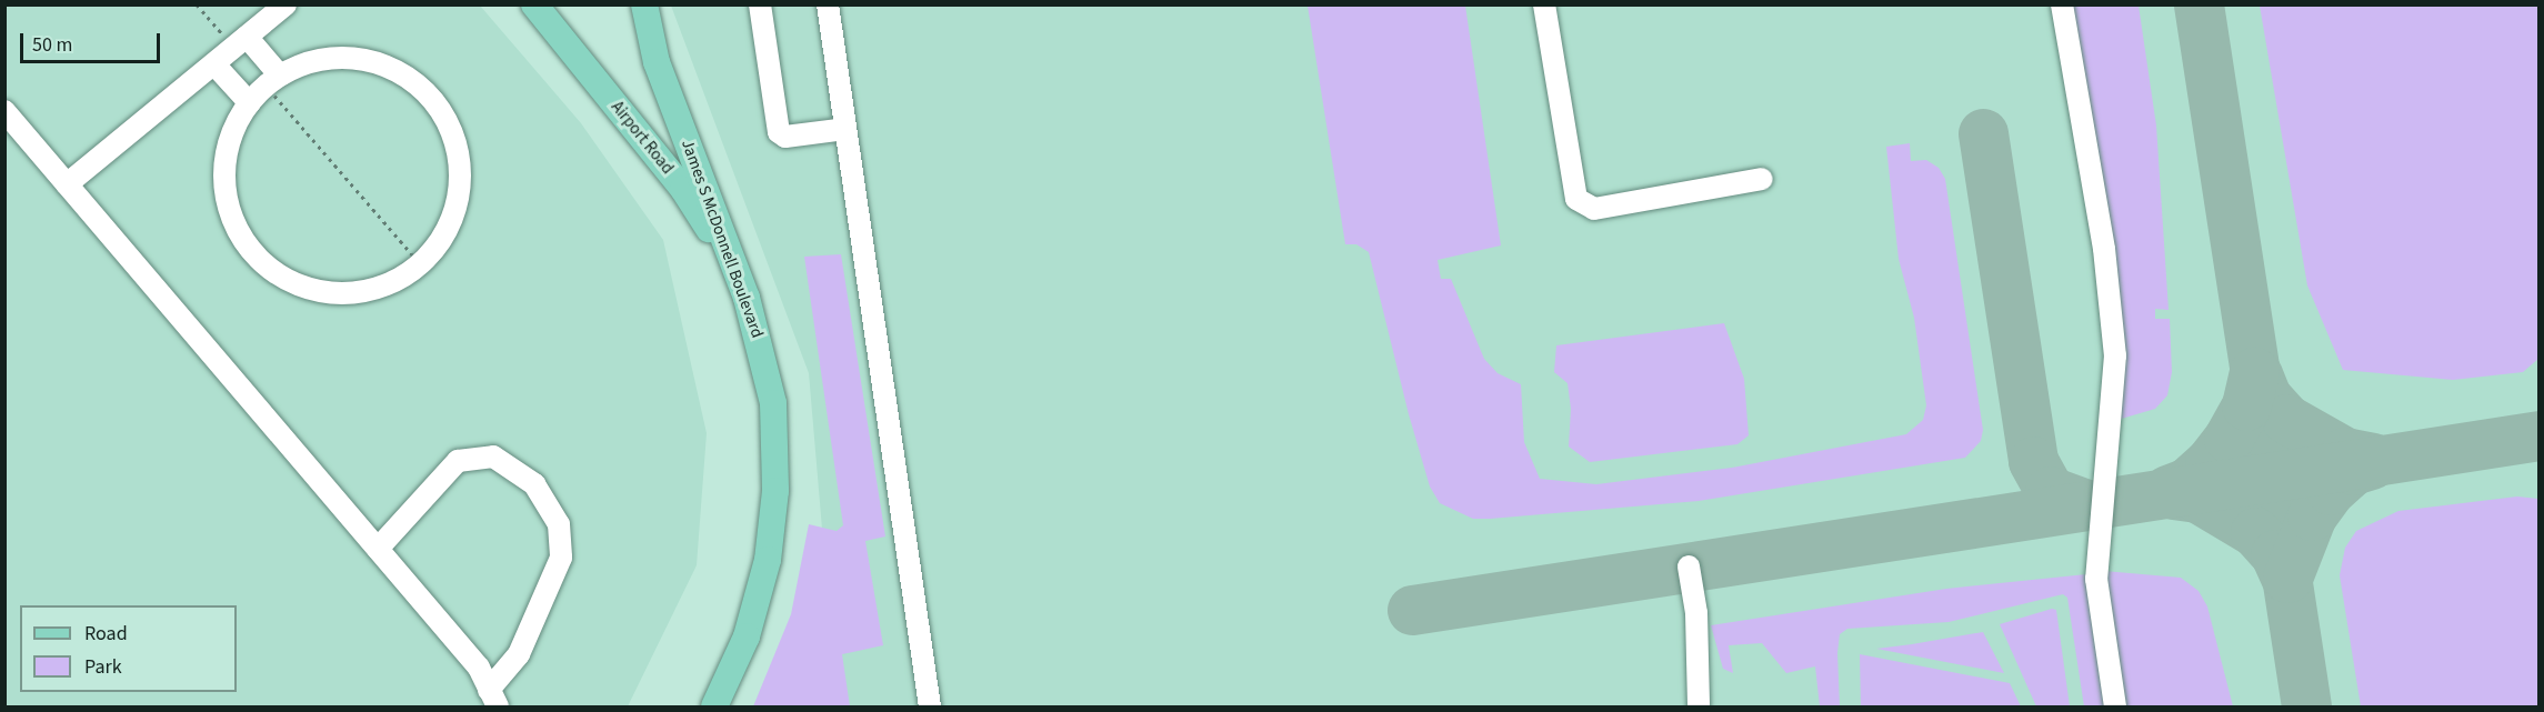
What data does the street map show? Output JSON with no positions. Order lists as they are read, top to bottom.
{
  "streets": {
    "main road": ["Airport Road", "James S McDonnell Boulevard"]
  },
  "crossings": [
    ["Airport Road", "James S McDonnell Boulevard"]
  ],
  "legend": ["Road", "Park"],
  "scale_bar": "50 m"
}
